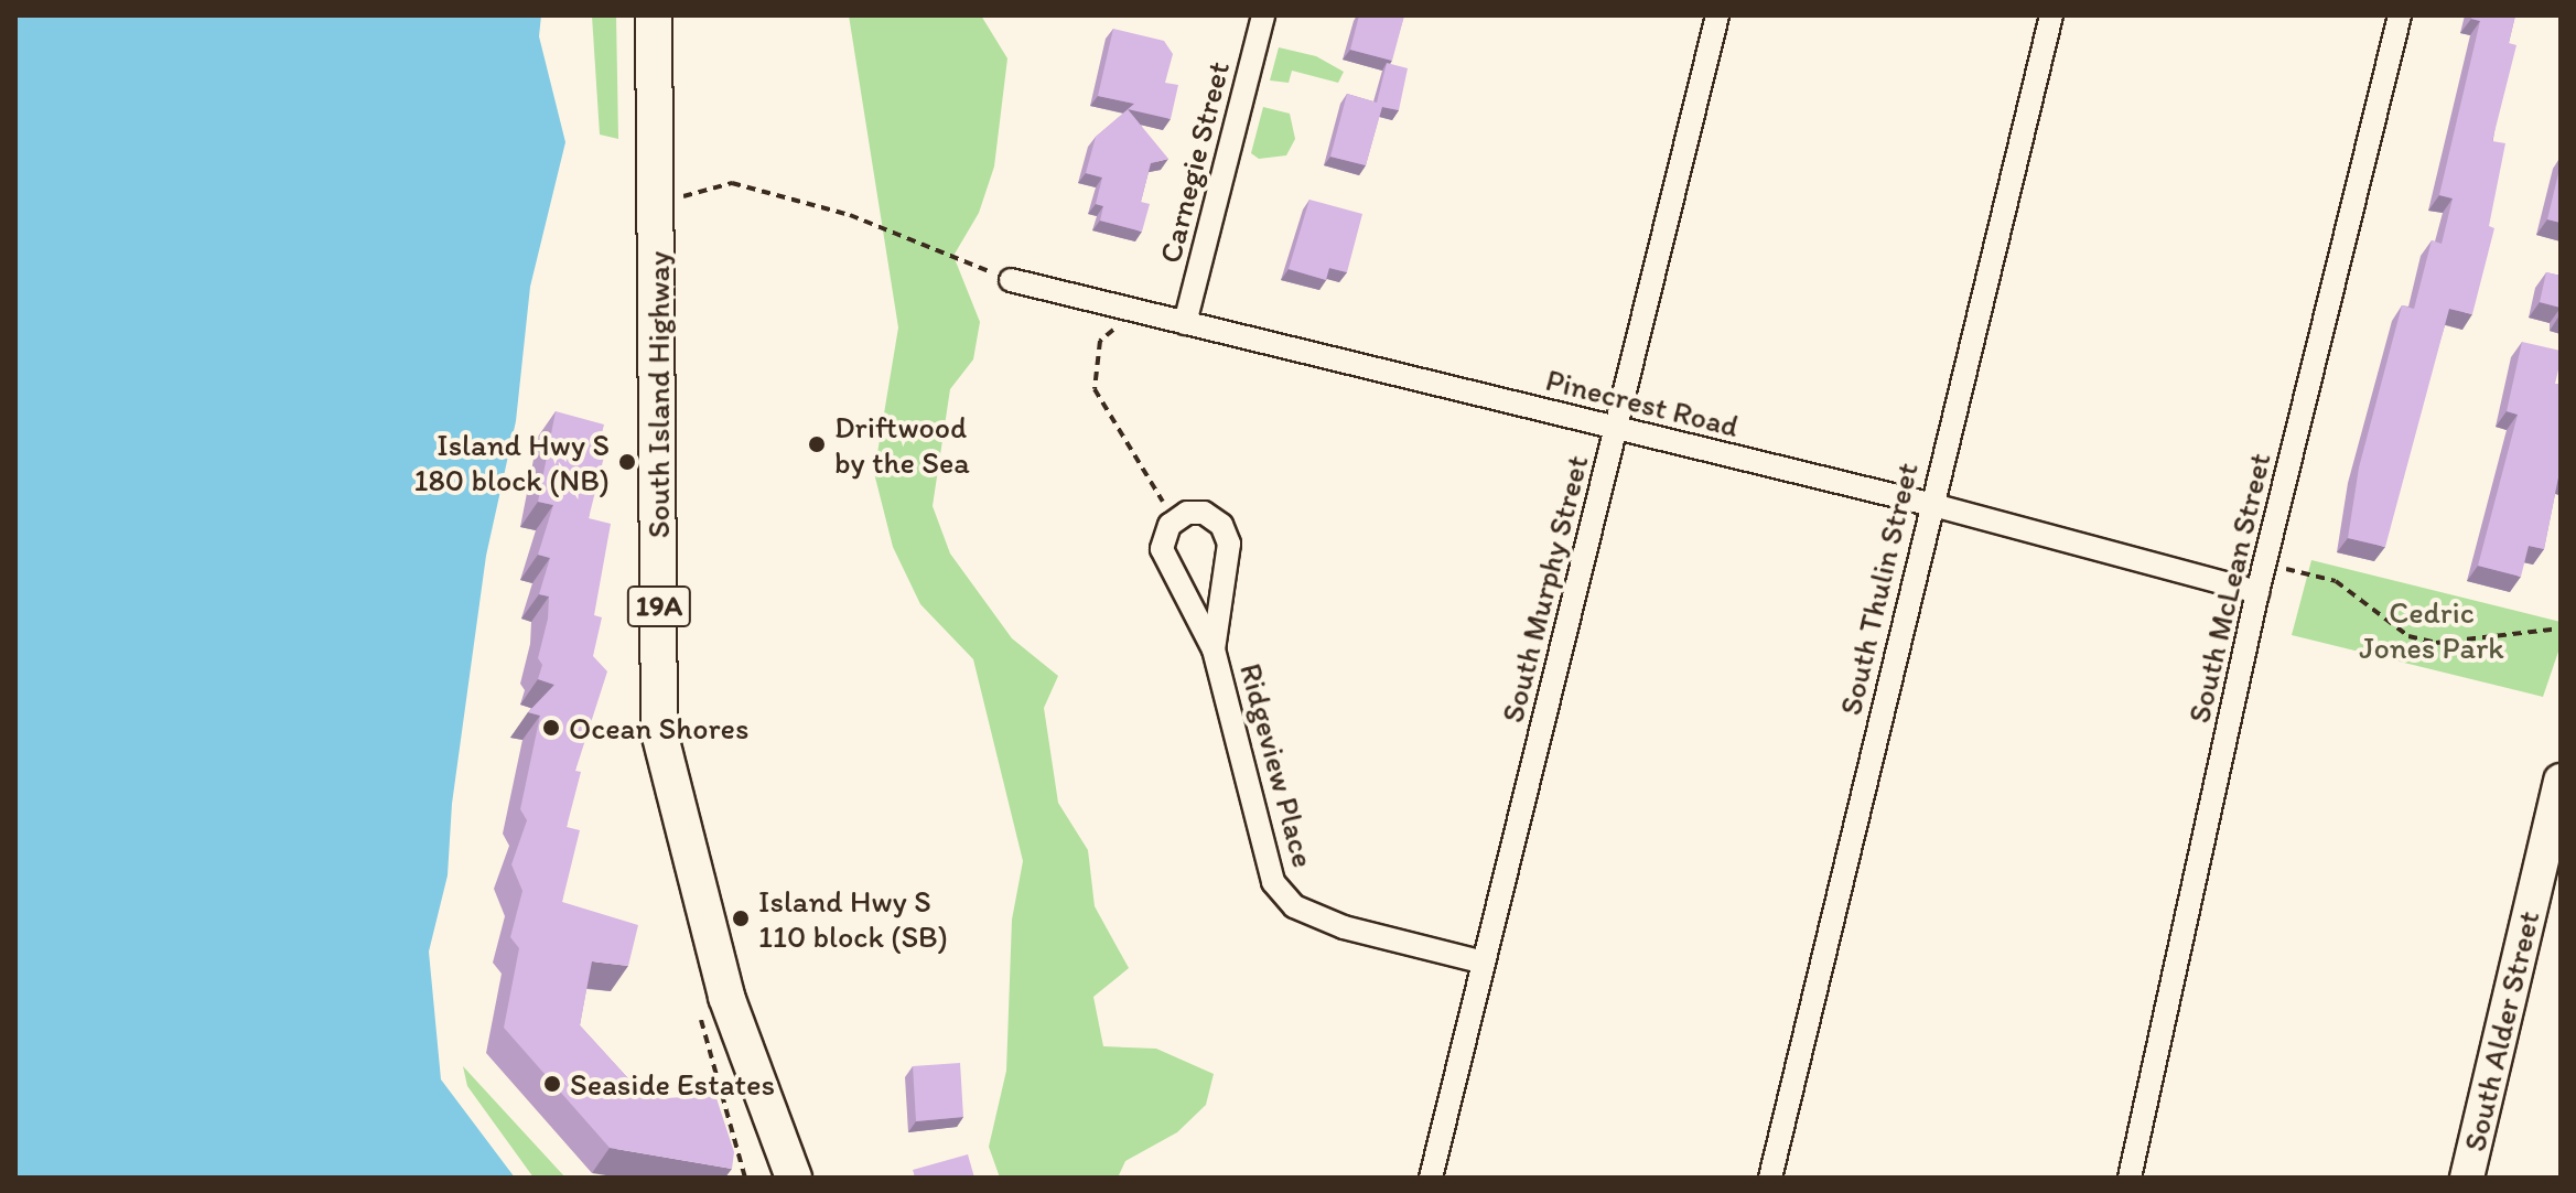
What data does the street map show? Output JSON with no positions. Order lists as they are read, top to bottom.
{
  "streets": {
    "main road": ["South Island Highway", "19A"],
    "street": [
      "Carnegie Street",
      "Pinecrest Road",
      "South McLean Street",
      "South Murphy Street",
      "South Thulin Street",
      "Ridgeview Place",
      "South Alder Street"
    ]
  },
  "crossings": [
    ["Carnegie Street", "Pinecrest Road"],
    ["Pinecrest Road", "South McLean Street"],
    ["Pinecrest Road", "South Murphy Street"],
    ["Pinecrest Road", "South Thulin Street"],
    ["South Murphy Street", "Ridgeview Place"]
  ],
  "parks": ["Cedric Jones Park"],
  "places": [
    "Driftwood by the Sea",
    "Island Hwy S 180 block (NB)",
    "Ocean Shores",
    "Island Hwy S 110 block (SB)",
    "Seaside Estates"
  ]
}
